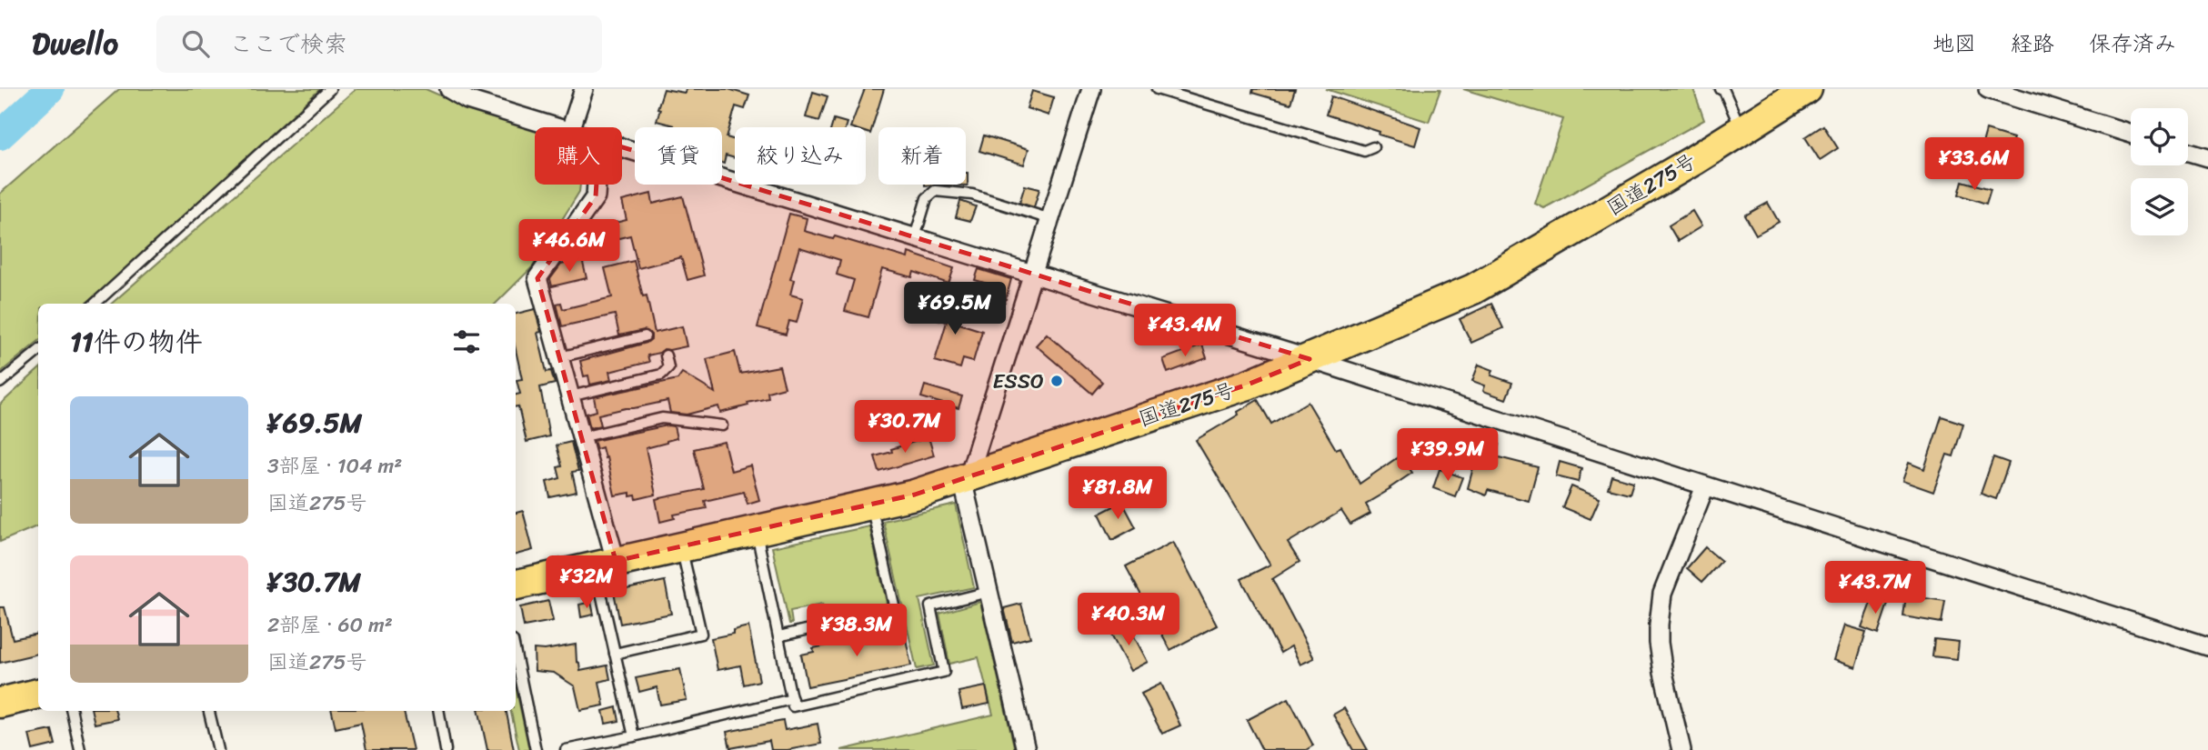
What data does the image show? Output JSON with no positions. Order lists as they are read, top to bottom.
{
  "streets": {
    "highway": ["国道275号"]
  },
  "places": ["ESSO"],
  "page": {
    "header": "Dwello",
    "search": "ここで検索",
    "nav": ["地図", "経路", "保存済み"],
    "chip": [
      "購入",
      "賃貸",
      "絞り込み",
      "新着"
    ],
    "price": [
      "¥33.6M",
      "¥46.6M",
      "¥69.5M",
      "¥43.4M",
      "¥30.7M",
      "¥39.9M",
      "¥81.8M",
      "¥32M",
      "¥43.7M",
      "¥40.3M",
      "¥38.3M"
    ],
    "heading": "11件の物件",
    "list": [
      {
        "name": "¥69.5M",
        "note": "3部屋 · 104 m² · 国道275号"
      },
      {
        "name": "¥30.7M",
        "note": "2部屋 · 60 m² · 国道275号"
      }
    ]
  }
}
